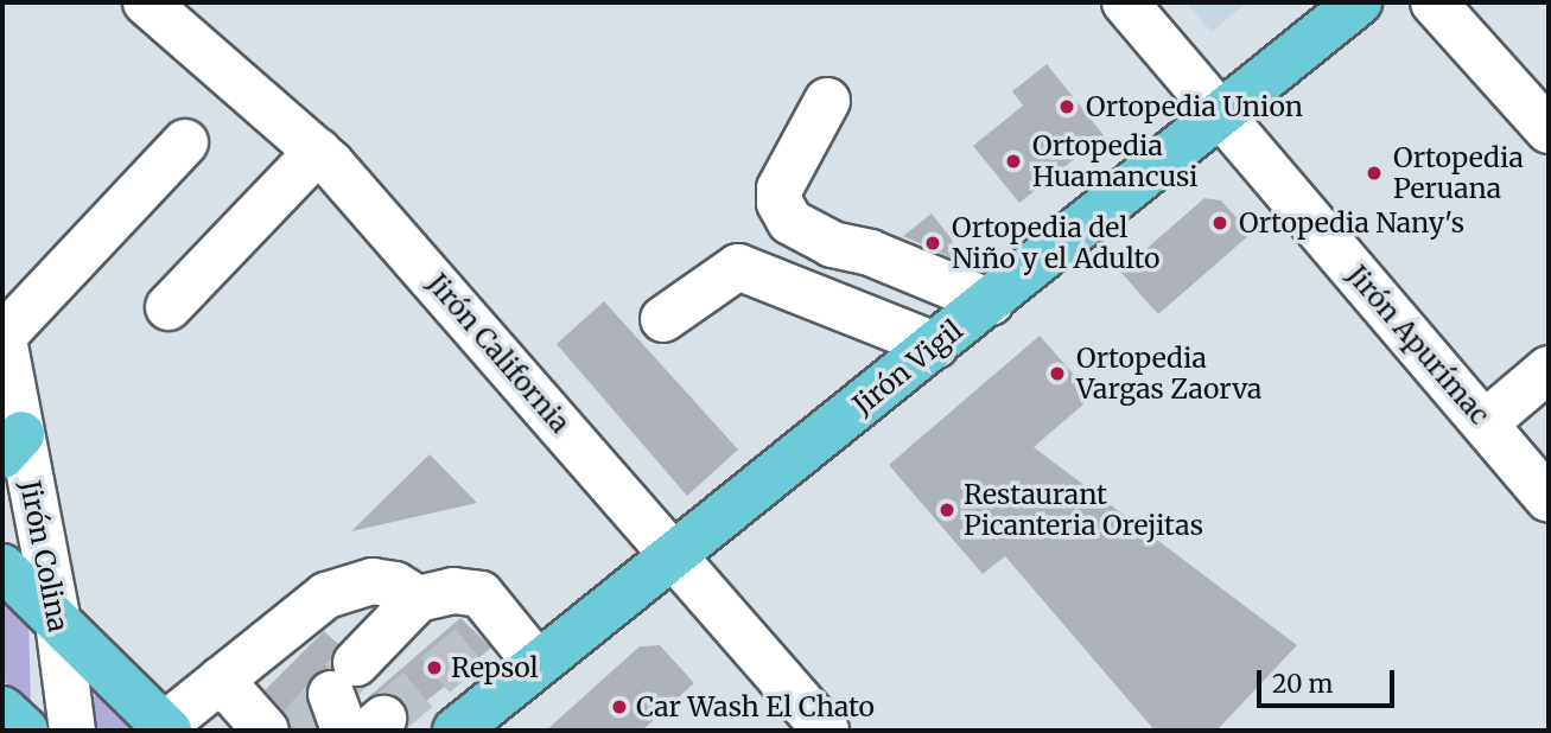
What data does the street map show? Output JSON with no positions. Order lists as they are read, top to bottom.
{
  "streets": {
    "main road": ["Jirón Vigil"],
    "street": ["Jirón Apurímac", "Jirón California", "Jirón Colina"]
  },
  "crossings": [
    ["Jirón Apurímac", "Jirón Vigil"],
    ["Jirón California", "Jirón Vigil"]
  ],
  "places": [
    "Ortopedia Union",
    "Ortopedia Huamancusi",
    "Ortopedia Peruana",
    "Ortopedia Nany's",
    "Ortopedia del Niño y el Adulto",
    "Ortopedia Vargas Zaorva",
    "Restaurant Picanteria Orejitas",
    "Repsol",
    "Car Wash El Chato"
  ],
  "scale_bar": "20 m"
}
